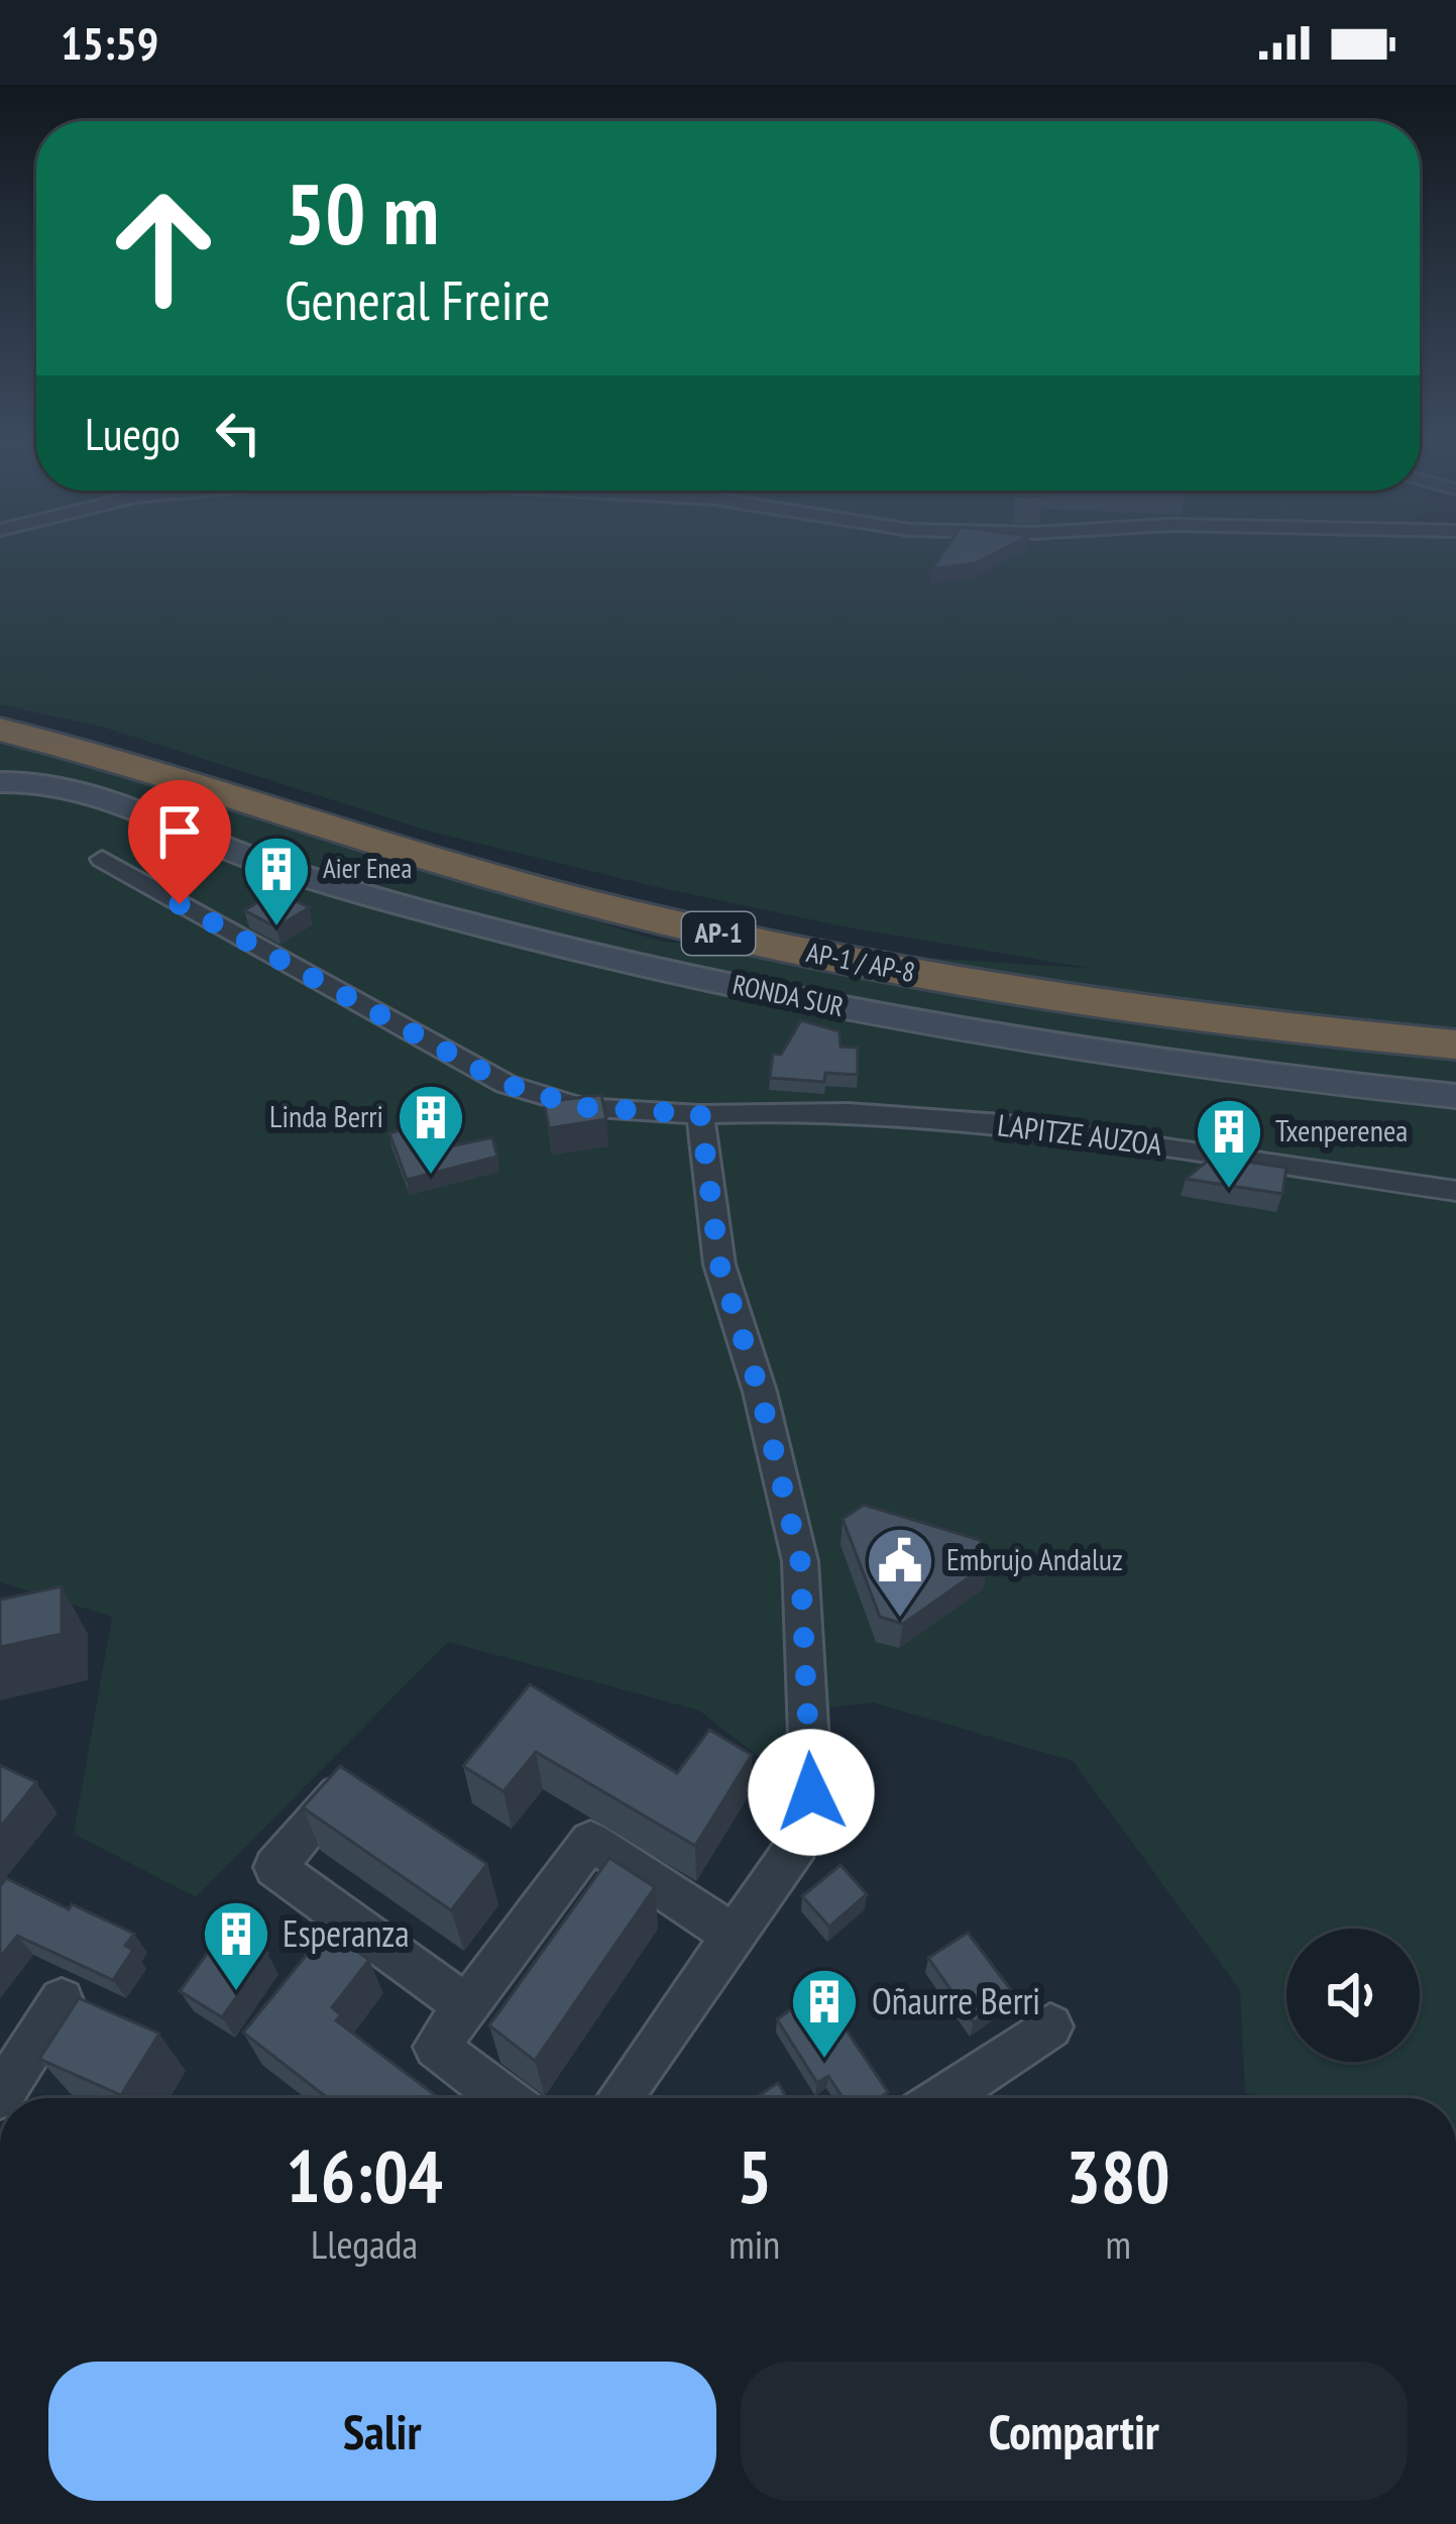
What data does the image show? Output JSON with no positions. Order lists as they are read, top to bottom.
{
  "streets": {
    "highway": ["AP-1", "AP-1 / AP-8"],
    "main road": ["RONDA SUR"],
    "street": ["LAPITZE AUZOA"]
  },
  "places": {
    "building": [
      "Aier Enea",
      "Linda Berri",
      "Txenperenea",
      "Esperanza",
      "Oñaurre Berri"
    ],
    "public building": ["Embrujo Andaluz"]
  },
  "page": {
    "status": "15:59",
    "turn": ["50 m", "General Freire"],
    "then": "Luego",
    "eta": [
      "16:04",
      "Llegada",
      "5",
      "min",
      "380",
      "m"
    ],
    "buttons": ["Salir", "Compartir"]
  }
}
